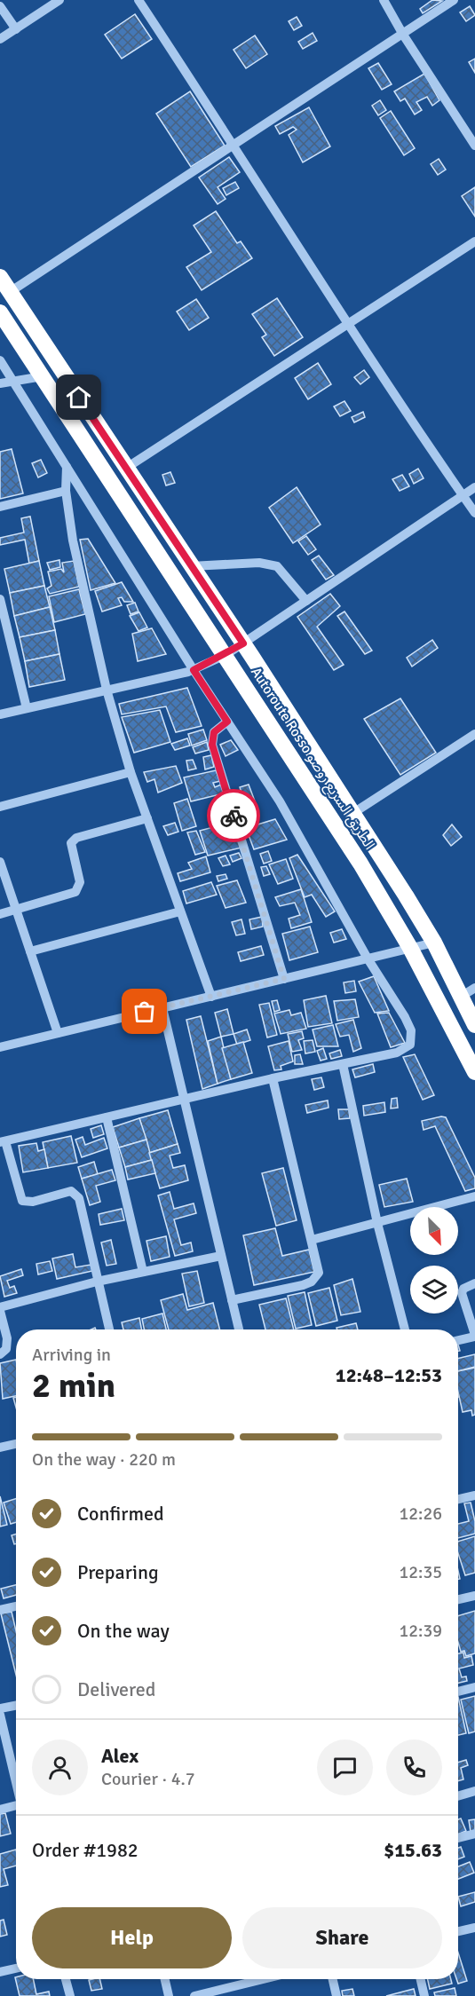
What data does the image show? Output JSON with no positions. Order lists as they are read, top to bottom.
{
  "streets": {
    "highway": ["Autoroute Rosso الطريق السريع روصو"]
  },
  "north": "bottom right",
  "page": {
    "heading": ["2 min", "Arriving in", "12:48–12:53"],
    "panel": [
      "Alex",
      "Courier · 4.7",
      "Order #1982",
      "$15.63"
    ],
    "bar": "On the way · 220 m",
    "list": [
      ["Confirmed", "12:26"],
      ["Preparing", "12:35"],
      ["On the way", "12:39"],
      "Delivered"
    ],
    "buttons": ["Help", "Share"]
  }
}
